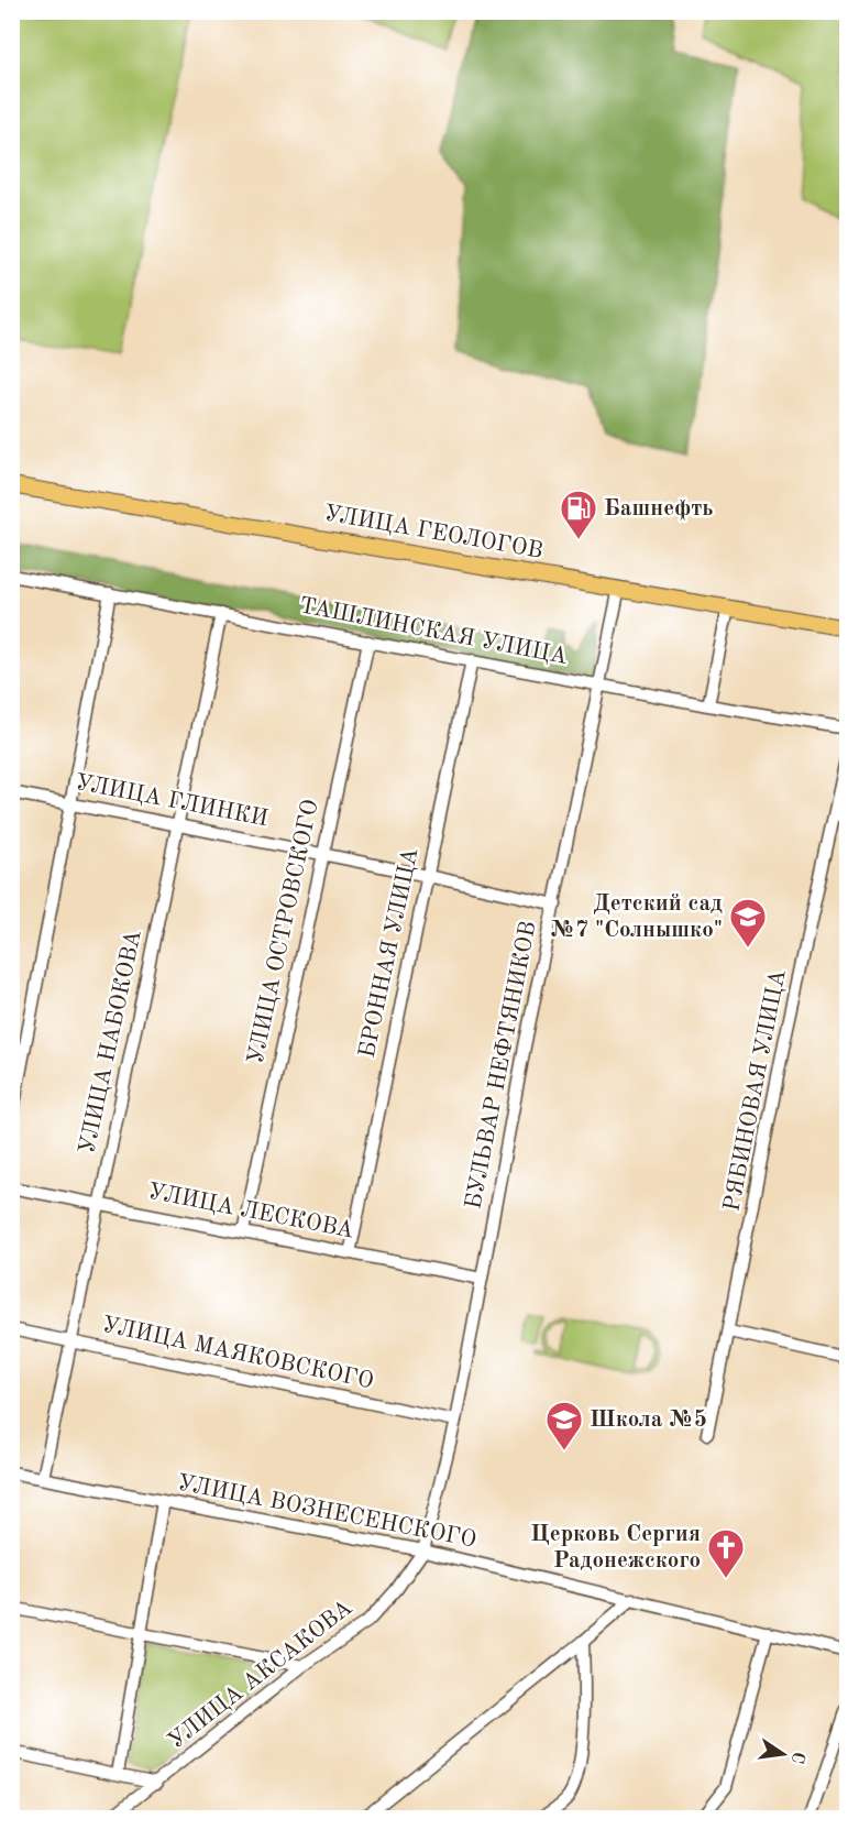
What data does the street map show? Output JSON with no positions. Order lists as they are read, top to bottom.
{
  "streets": {
    "main road": ["УЛИЦА ГЕОЛОГОВ"],
    "street": [
      "ТАШЛИНСКАЯ УЛИЦА",
      "УЛИЦА ГЛИНКИ",
      "УЛИЦА ОСТРОВСКОГО",
      "БРОННАЯ УЛИЦА",
      "УЛИЦА НАБОКОВА",
      "БУЛЬВАР НЕФТЯНИКОВ",
      "РЯБИНОВАЯ УЛИЦА",
      "УЛИЦА ЛЕСКОВА",
      "УЛИЦА МАЯКОВСКОГО",
      "УЛИЦА ВОЗНЕСЕНСКОГО",
      "УЛИЦА АКСАКОВА"
    ]
  },
  "crossings": [
    ["УЛИЦА ГЕОЛОГОВ", "БУЛЬВАР НЕФТЯНИКОВ"],
    ["ТАШЛИНСКАЯ УЛИЦА", "УЛИЦА ОСТРОВСКОГО"],
    ["ТАШЛИНСКАЯ УЛИЦА", "БРОННАЯ УЛИЦА"],
    ["ТАШЛИНСКАЯ УЛИЦА", "УЛИЦА НАБОКОВА"],
    ["ТАШЛИНСКАЯ УЛИЦА", "БУЛЬВАР НЕФТЯНИКОВ"],
    ["УЛИЦА ГЛИНКИ", "УЛИЦА ОСТРОВСКОГО"],
    ["УЛИЦА ГЛИНКИ", "БРОННАЯ УЛИЦА"],
    ["УЛИЦА ГЛИНКИ", "УЛИЦА НАБОКОВА"],
    ["УЛИЦА ГЛИНКИ", "БУЛЬВАР НЕФТЯНИКОВ"],
    ["УЛИЦА ОСТРОВСКОГО", "УЛИЦА ЛЕСКОВА"],
    ["БРОННАЯ УЛИЦА", "УЛИЦА ЛЕСКОВА"],
    ["УЛИЦА НАБОКОВА", "УЛИЦА ЛЕСКОВА"],
    ["УЛИЦА НАБОКОВА", "УЛИЦА МАЯКОВСКОГО"],
    ["УЛИЦА НАБОКОВА", "УЛИЦА ВОЗНЕСЕНСКОГО"],
    ["БУЛЬВАР НЕФТЯНИКОВ", "УЛИЦА ЛЕСКОВА"],
    ["БУЛЬВАР НЕФТЯНИКОВ", "УЛИЦА МАЯКОВСКОГО"],
    ["БУЛЬВАР НЕФТЯНИКОВ", "УЛИЦА ВОЗНЕСЕНСКОГО"],
    ["БУЛЬВАР НЕФТЯНИКОВ", "УЛИЦА АКСАКОВА"],
    ["УЛИЦА ВОЗНЕСЕНСКОГО", "УЛИЦА АКСАКОВА"]
  ],
  "places": {
    "fuel station": ["Башнефть"],
    "school or university": ["Детский сад №7 \"Солнышко\"", "Школа №5"],
    "church": ["Церковь Сергия Радонежского"]
  },
  "north": "right"
}
